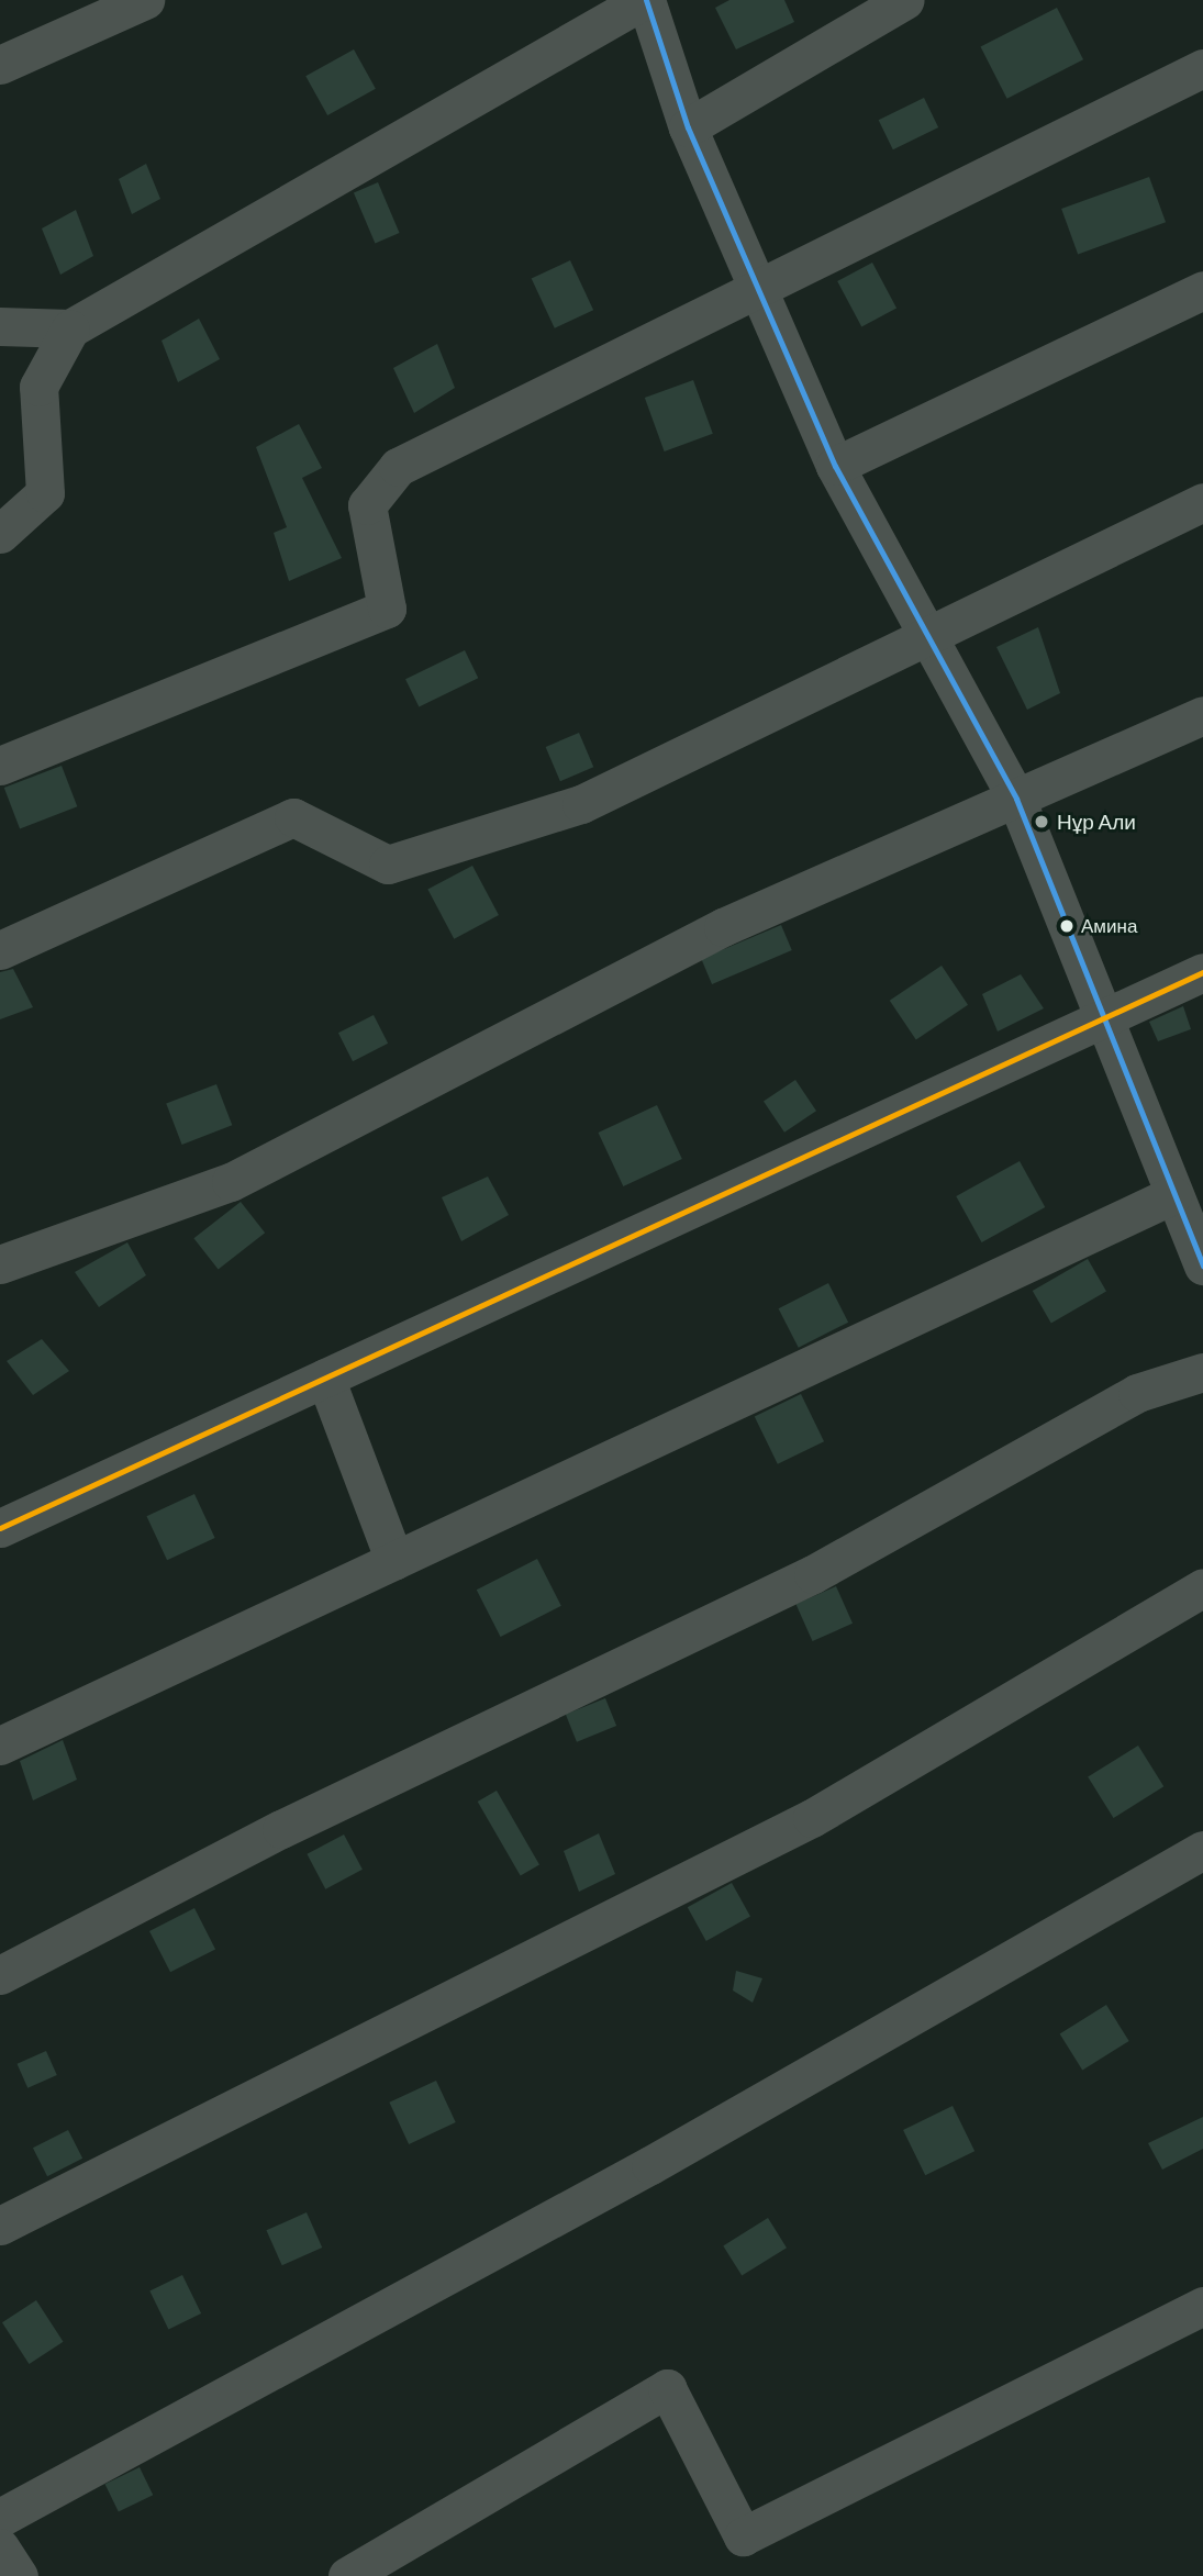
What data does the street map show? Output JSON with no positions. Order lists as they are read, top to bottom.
{
  "places": ["Нұр Али", "Амина"]
}
